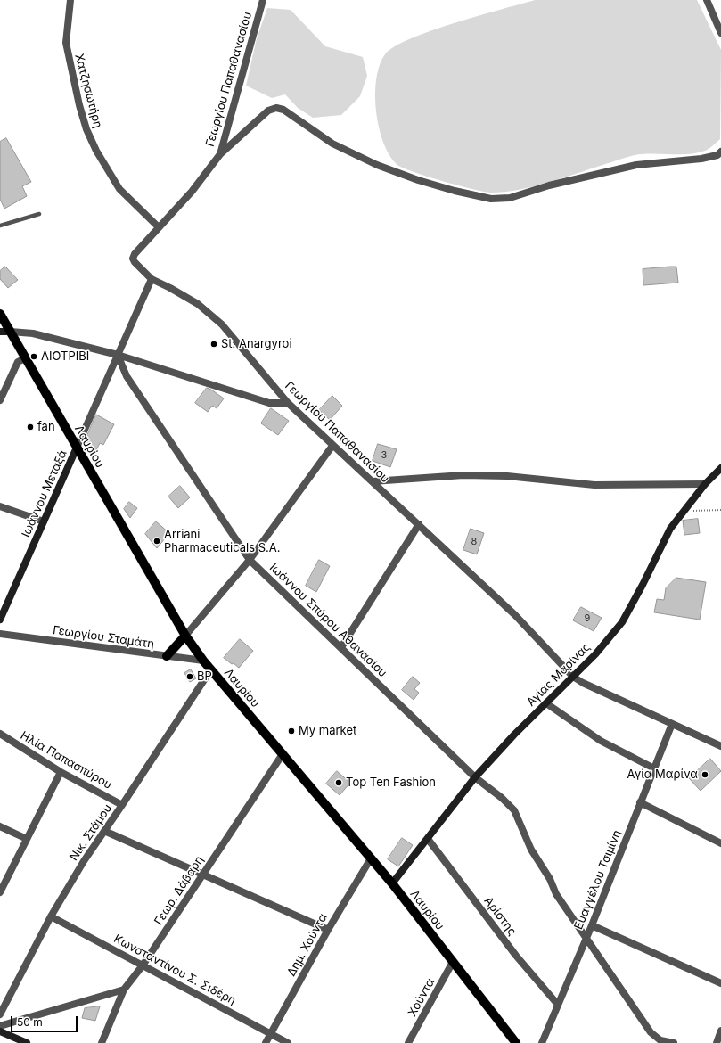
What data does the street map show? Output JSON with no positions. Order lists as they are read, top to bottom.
{
  "streets": {
    "main road": ["Λαυρίου"],
    "street": [
      "Γεωργίου Παπαθανασίου",
      "Χατζησωτήρη",
      "Ιωάννου Μεταξά",
      "Ιωάννου Σπύρου Αθανασίου",
      "Γεωργίου Σταμάτη",
      "Αγίας Μαρίνας",
      "Ηλία Παπασπύρου",
      "Νικ. Στάμου",
      "Ευαγγέλου Τσιμίνη",
      "Γεωρ. Δάβαρη",
      "Αρίστης",
      "Δημ. Χούντα",
      "Κωνσταντίνου Σ. Σιδέρη",
      "Χούντα"
    ]
  },
  "crossings": [
    ["Γεωργίου Παπαθανασίου", "Χατζησωτήρη"],
    ["Γεωργίου Παπαθανασίου", "Ιωάννου Μεταξά"],
    ["Γεωργίου Παπαθανασίου", "Αγίας Μαρίνας"],
    ["Γεωργίου Παπαθανασίου", "Ευαγγέλου Τσιμίνη"],
    ["Λαυρίου", "Ιωάννου Μεταξά"],
    ["Λαυρίου", "Γεωργίου Σταμάτη"],
    ["Λαυρίου", "Αγίας Μαρίνας"],
    ["Λαυρίου", "Νικ. Στάμου"],
    ["Λαυρίου", "Γεωρ. Δάβαρη"],
    ["Λαυρίου", "Δημ. Χούντα"],
    ["Λαυρίου", "Χούντα"],
    ["Ιωάννου Μεταξά", "Ιωάννου Σπύρου Αθανασίου"],
    ["Ιωάννου Σπύρου Αθανασίου", "Αγίας Μαρίνας"],
    ["Ιωάννου Σπύρου Αθανασίου", "Ευαγγέλου Τσιμίνη"],
    ["Αγίας Μαρίνας", "Αρίστης"],
    ["Ηλία Παπασπύρου", "Νικ. Στάμου"],
    ["Νικ. Στάμου", "Κωνσταντίνου Σ. Σιδέρη"],
    ["Ευαγγέλου Τσιμίνη", "Αρίστης"],
    ["Γεωρ. Δάβαρη", "Κωνσταντίνου Σ. Σιδέρη"],
    ["Δημ. Χούντα", "Κωνσταντίνου Σ. Σιδέρη"]
  ],
  "places": [
    "St. Anargyroi",
    "ΛΙΟΤΡΙΒΙ",
    "fan",
    "Arriani Pharmaceuticals S.A.",
    "BP",
    "My market",
    "Αγία Μαρίνα",
    "Top Ten Fashion"
  ],
  "house_numbers": ["3", "8", "9"],
  "scale_bar": "50 m"
}
